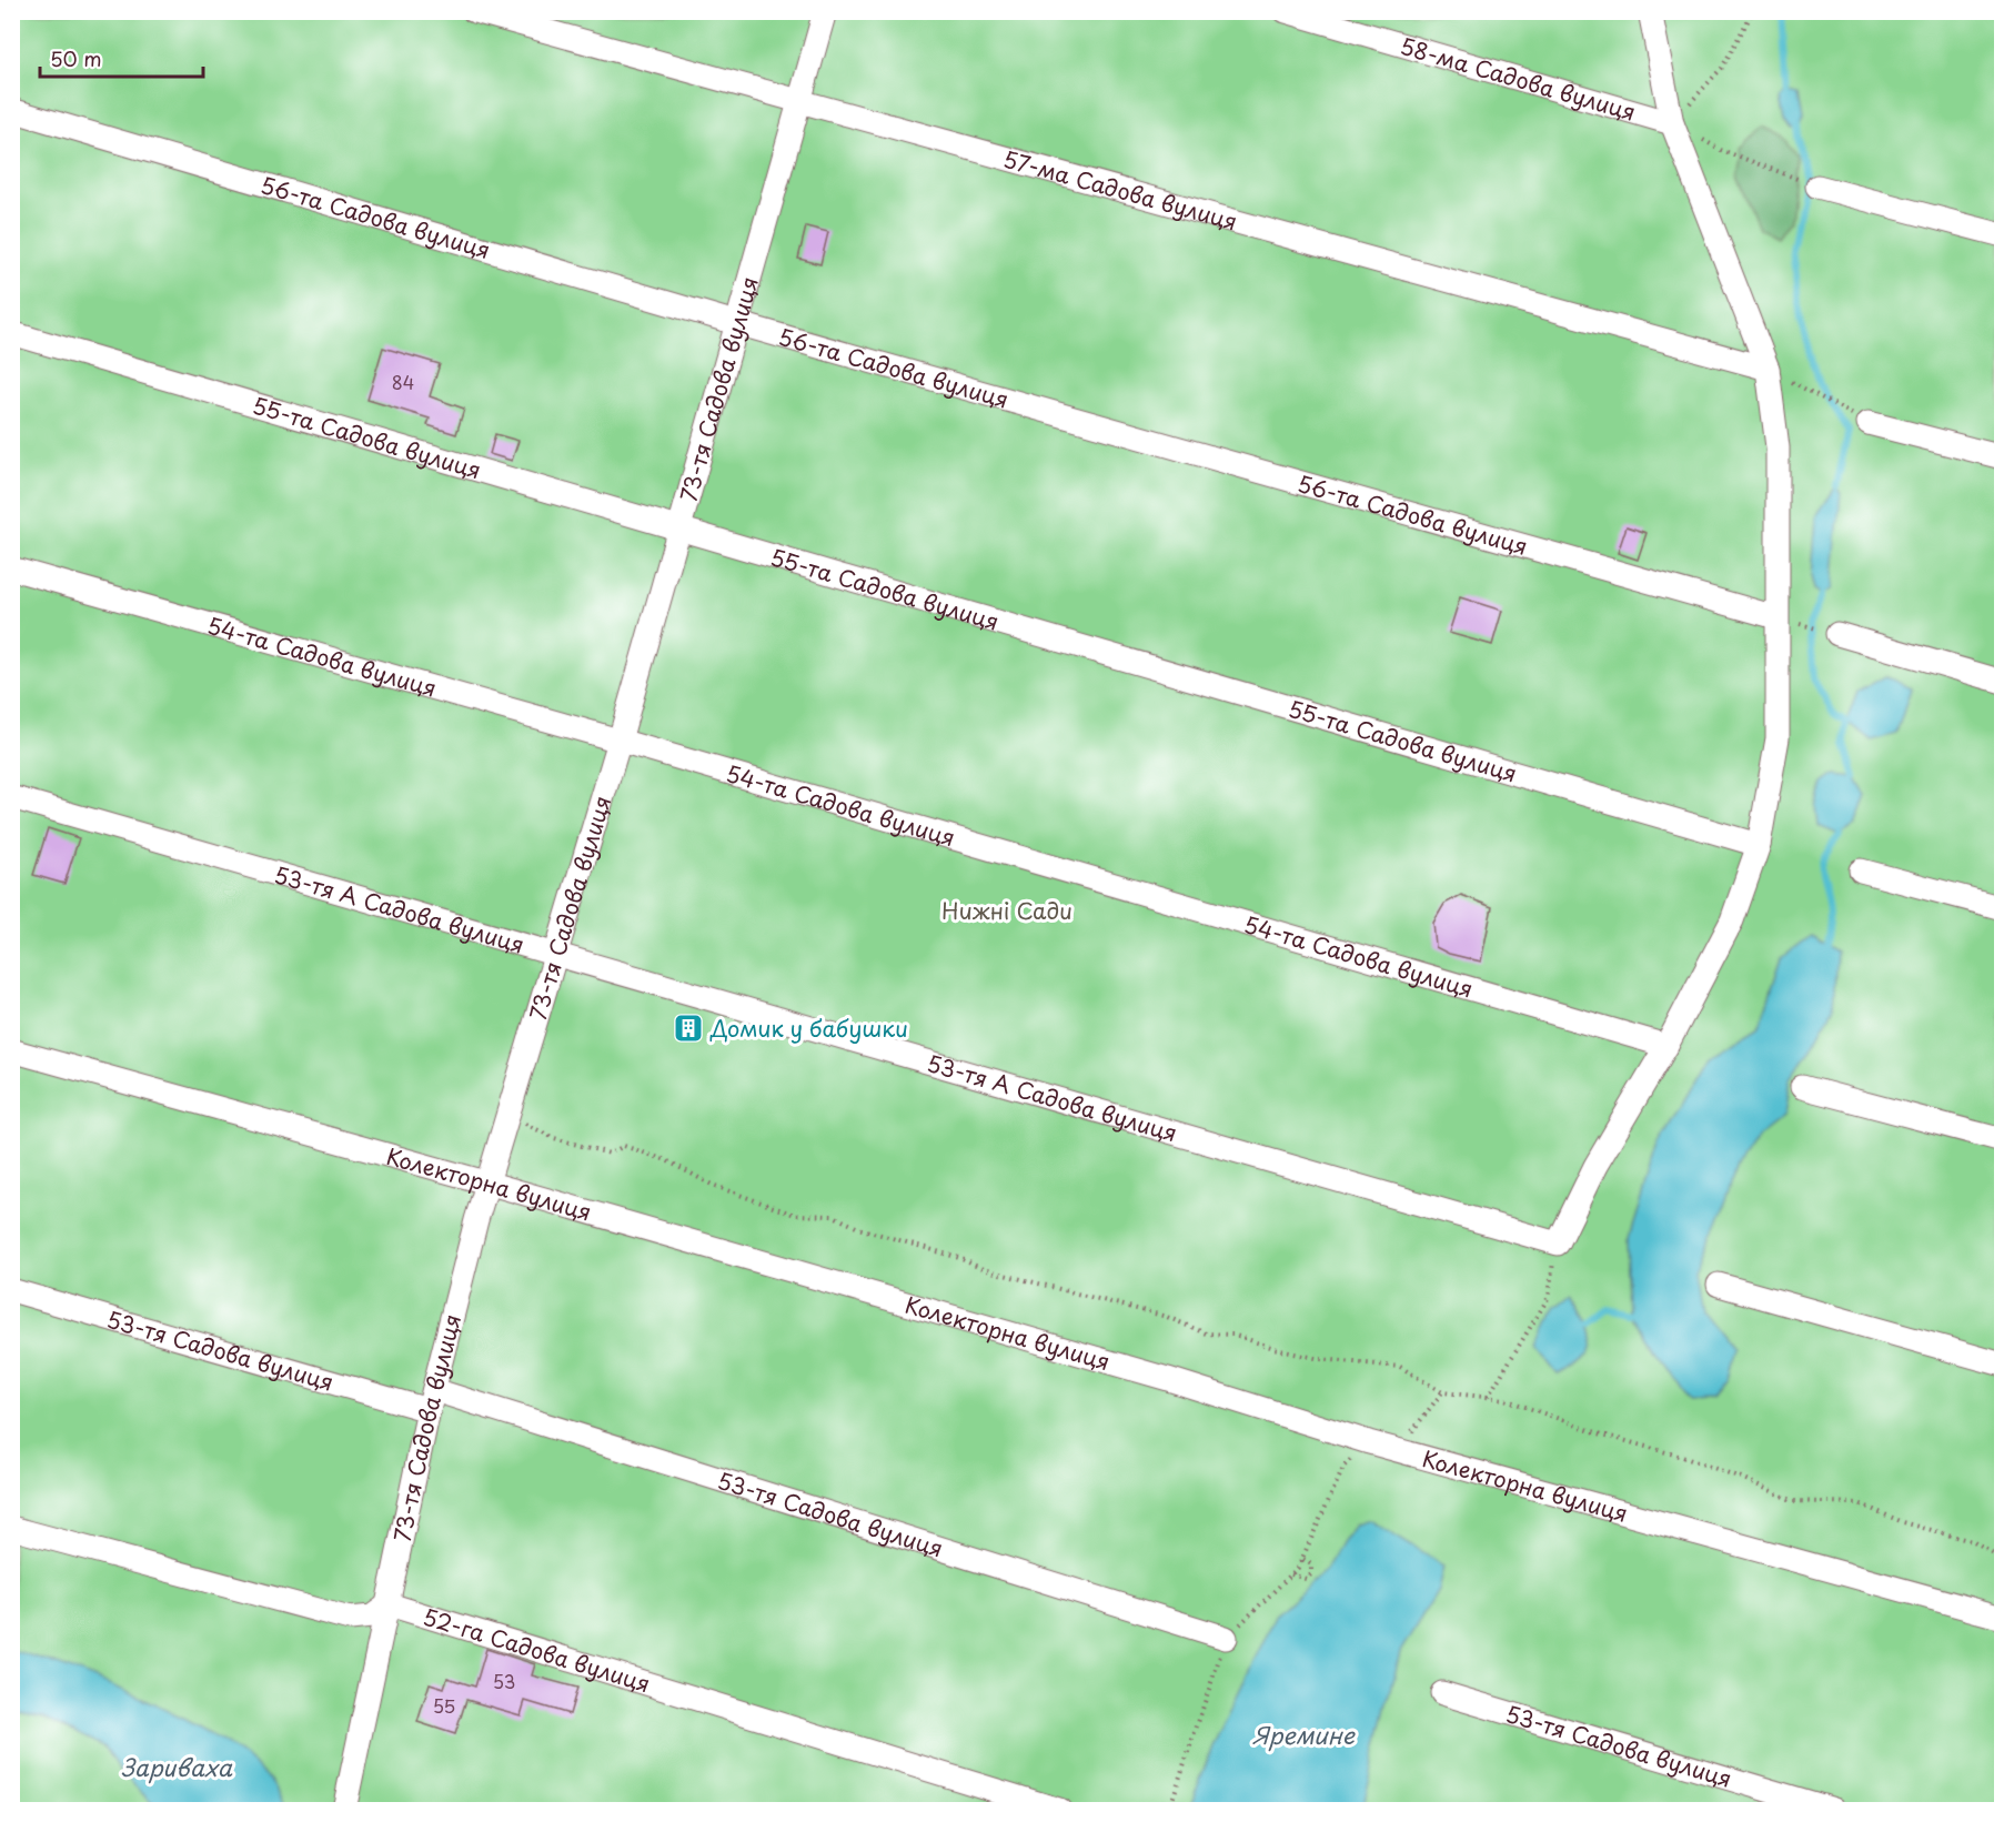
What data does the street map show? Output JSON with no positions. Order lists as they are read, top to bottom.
{
  "streets": {
    "street": [
      "58-ма Садова вулиця",
      "57-ма Садова вулиця",
      "56-та Садова вулиця",
      "73-тя Садова вулиця",
      "55-та Садова вулиця",
      "54-та Садова вулиця",
      "53-тя А Садова вулиця",
      "Колекторна вулиця",
      "53-тя Садова вулиця",
      "52-га Садова вулиця"
    ]
  },
  "crossings": [
    ["57-ма Садова вулиця", "73-тя Садова вулиця"],
    ["56-та Садова вулиця", "73-тя Садова вулиця"],
    ["73-тя Садова вулиця", "55-та Садова вулиця"],
    ["73-тя Садова вулиця", "54-та Садова вулиця"],
    ["73-тя Садова вулиця", "53-тя А Садова вулиця"],
    ["73-тя Садова вулиця", "Колекторна вулиця"],
    ["73-тя Садова вулиця", "53-тя Садова вулиця"],
    ["73-тя Садова вулиця", "52-га Садова вулиця"]
  ],
  "water": ["Яремине", "Зариваха"],
  "parks": ["Нижні Сади"],
  "places": {
    "building": ["Домик у бабушки"]
  },
  "house_numbers": ["84", "53", "55"],
  "scale_bar": "50 m"
}
